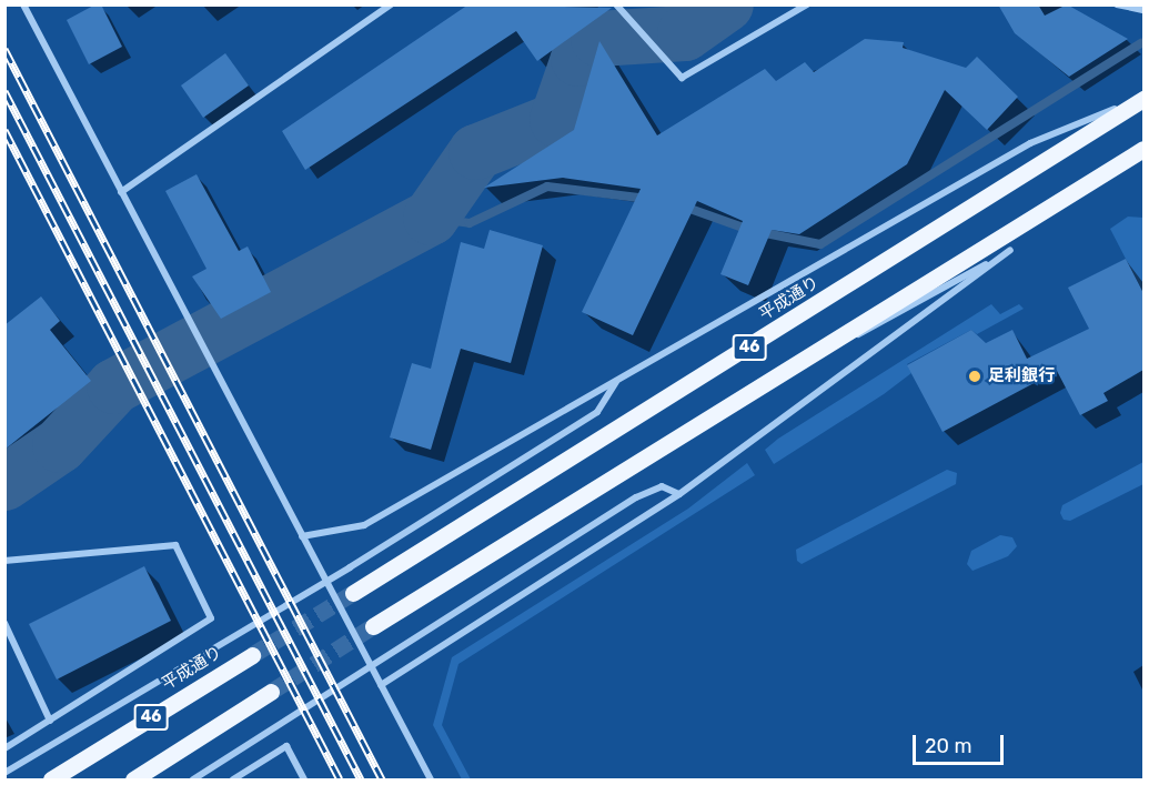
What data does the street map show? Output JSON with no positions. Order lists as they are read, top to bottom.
{
  "streets": {
    "main road": ["平成通り", "46"]
  },
  "places": ["足利銀行"],
  "scale_bar": "20 m"
}
